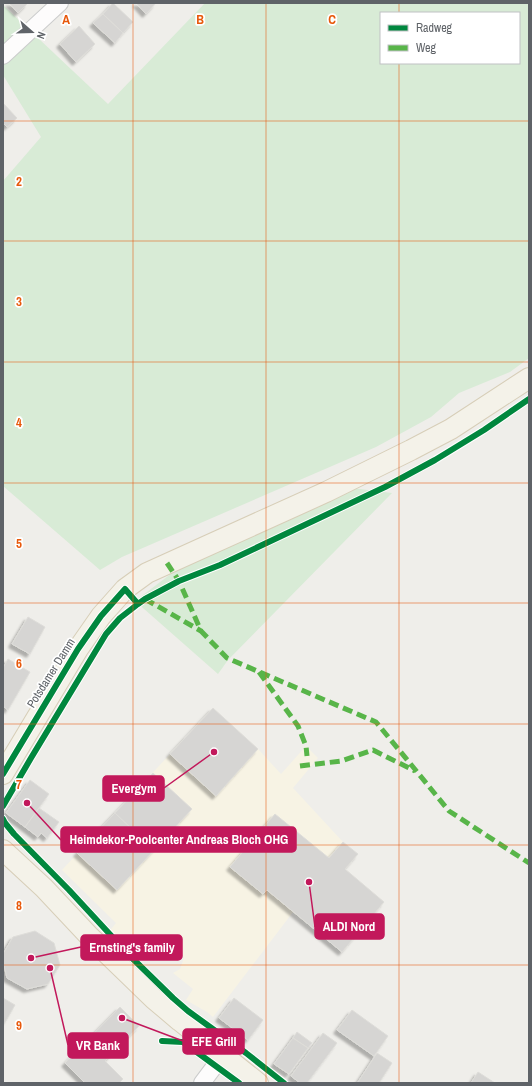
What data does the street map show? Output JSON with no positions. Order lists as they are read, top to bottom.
{
  "streets": {
    "main road": ["Potsdamer Damm"]
  },
  "places": [
    "Evergym",
    "Heimdekor-Poolcenter Andreas Bloch OHG",
    "ALDI Nord",
    "Ernsting's family",
    "VR Bank",
    "EFE Grill"
  ],
  "legend": ["Radweg", "Weg"],
  "north": "right",
  "grid": {
    "columns": ["A", "B", "C"],
    "rows": [
      "2",
      "3",
      "4",
      "5",
      "6",
      "7",
      "8",
      "9"
    ]
  }
}
